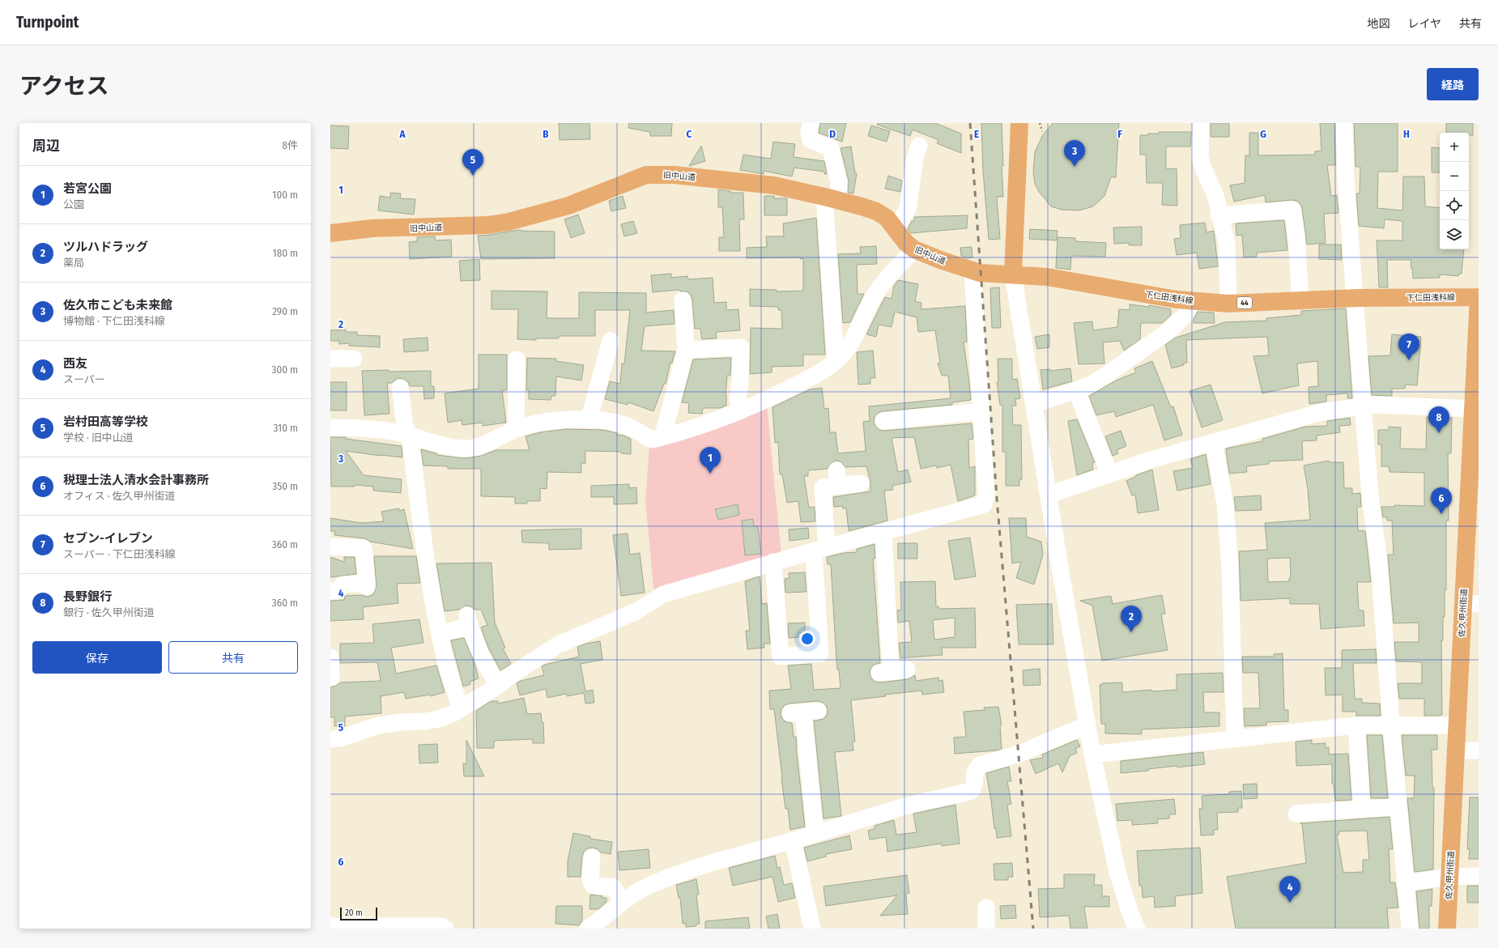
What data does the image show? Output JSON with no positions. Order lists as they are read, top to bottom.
{
  "streets": {
    "main road": [
      "旧中山道",
      "下仁田浅科線",
      "44",
      "佐久甲州街道"
    ]
  },
  "crossings": [
    ["旧中山道", "下仁田浅科線"],
    ["下仁田浅科線", "佐久甲州街道"]
  ],
  "scale_bar": "20 m",
  "page": {
    "header": "Turnpoint",
    "nav": ["地図", "レイヤ", "共有"],
    "title": "アクセス",
    "buttons": [
      "経路",
      ["保存", "共有"]
    ],
    "heading": ["周辺", "8件"],
    "map_buttons": ["+", "−"],
    "pins": [
      "3",
      "5",
      "7",
      "8",
      "1",
      "6",
      "2",
      "4"
    ],
    "list": [
      {
        "mark": "1",
        "name": "若宮公園",
        "note": "公園",
        "value": "100 m"
      },
      {
        "mark": "2",
        "name": "ツルハドラッグ",
        "note": "薬局",
        "value": "180 m"
      },
      {
        "mark": "3",
        "name": "佐久市こども未来館",
        "note": "博物館 · 下仁田浅科線",
        "value": "290 m"
      },
      {
        "mark": "4",
        "name": "西友",
        "note": "スーパー",
        "value": "300 m"
      },
      {
        "mark": "5",
        "name": "岩村田高等学校",
        "note": "学校 · 旧中山道",
        "value": "310 m"
      },
      {
        "mark": "6",
        "name": "税理士法人清水会計事務所",
        "note": "オフィス · 佐久甲州街道",
        "value": "350 m"
      },
      {
        "mark": "7",
        "name": "セブン-イレブン",
        "note": "スーパー · 下仁田浅科線",
        "value": "360 m"
      },
      {
        "mark": "8",
        "name": "長野銀行",
        "note": "銀行 · 佐久甲州街道",
        "value": "360 m"
      }
    ],
    "scale": "20 m"
  },
  "grid": {
    "columns": [
      "A",
      "B",
      "C",
      "D",
      "E",
      "F",
      "G",
      "H"
    ],
    "rows": [
      "1",
      "2",
      "3",
      "4",
      "5",
      "6"
    ]
  }
}
